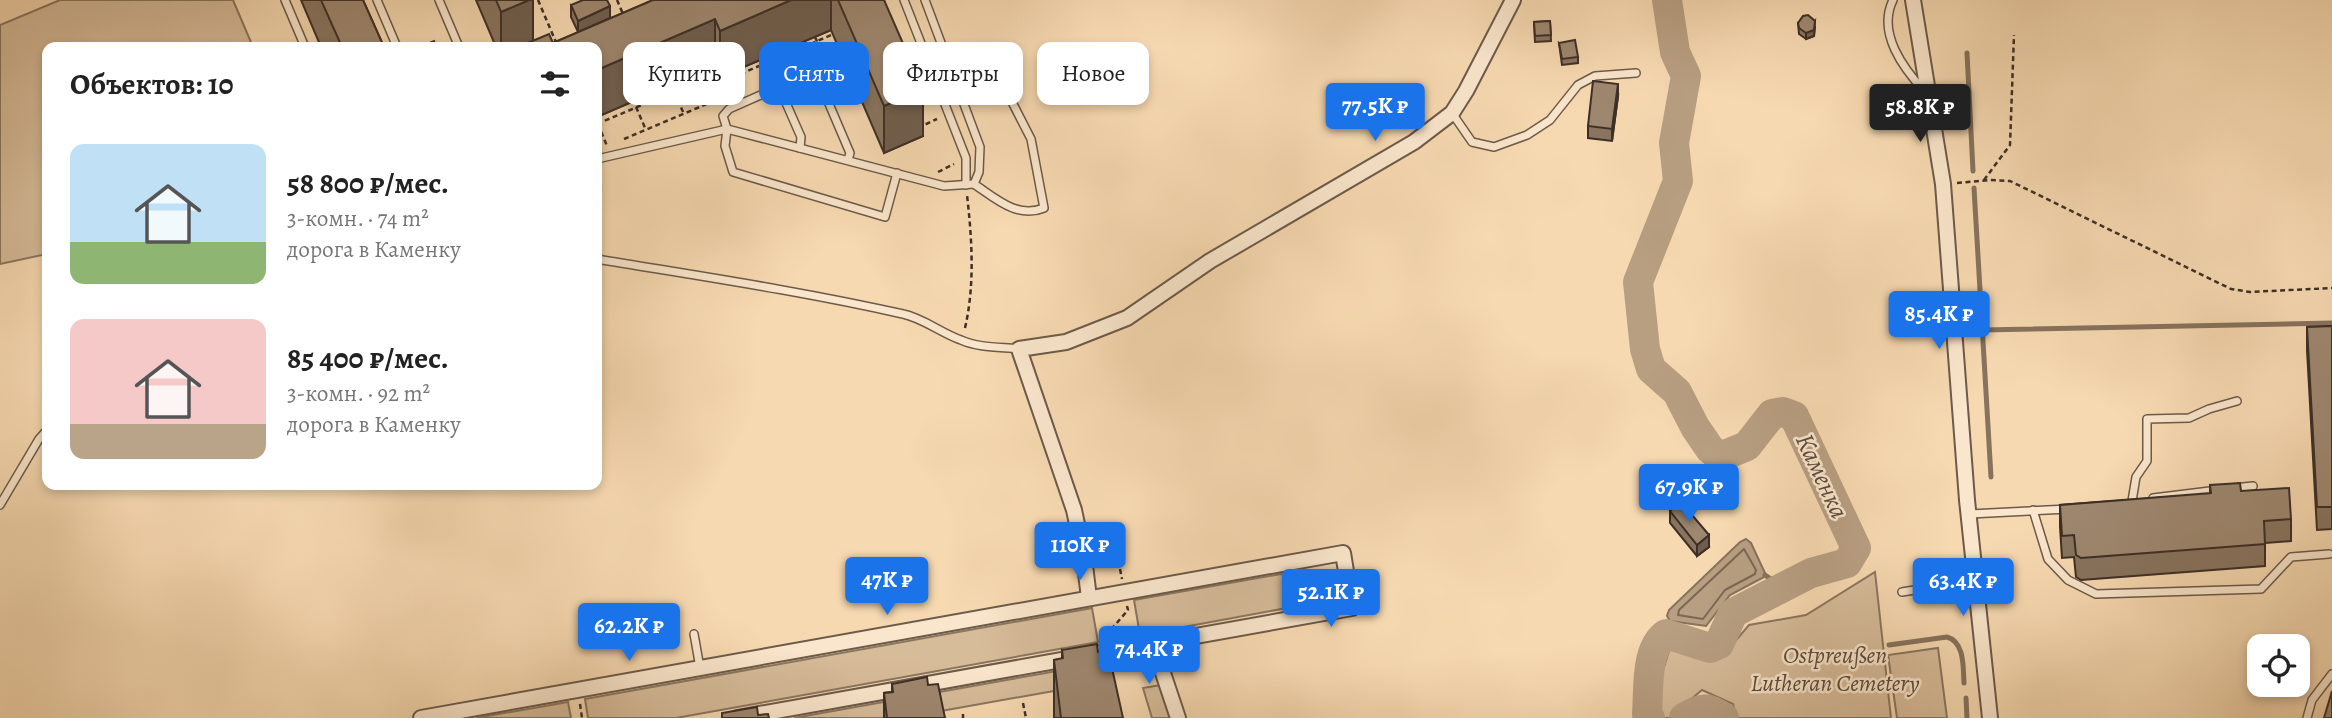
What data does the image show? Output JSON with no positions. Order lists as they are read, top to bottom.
{
  "water": ["Каменка"],
  "parks": ["Ostpreußen Lutheran Cemetery"],
  "page": {
    "chip": [
      "Купить",
      "Снять",
      "Фильтры",
      "Новое"
    ],
    "heading": "Объектов: 10",
    "price": [
      "77.5K ₽",
      "58.8K ₽",
      "85.4K ₽",
      "67.9K ₽",
      "110K ₽",
      "47K ₽",
      "63.4K ₽",
      "52.1K ₽",
      "62.2K ₽",
      "74.4K ₽"
    ],
    "list": [
      {
        "name": "58 800 ₽/мес.",
        "note": "3-комн. · 74 m² · дорога в Каменку"
      },
      {
        "name": "85 400 ₽/мес.",
        "note": "3-комн. · 92 m² · дорога в Каменку"
      }
    ]
  }
}
